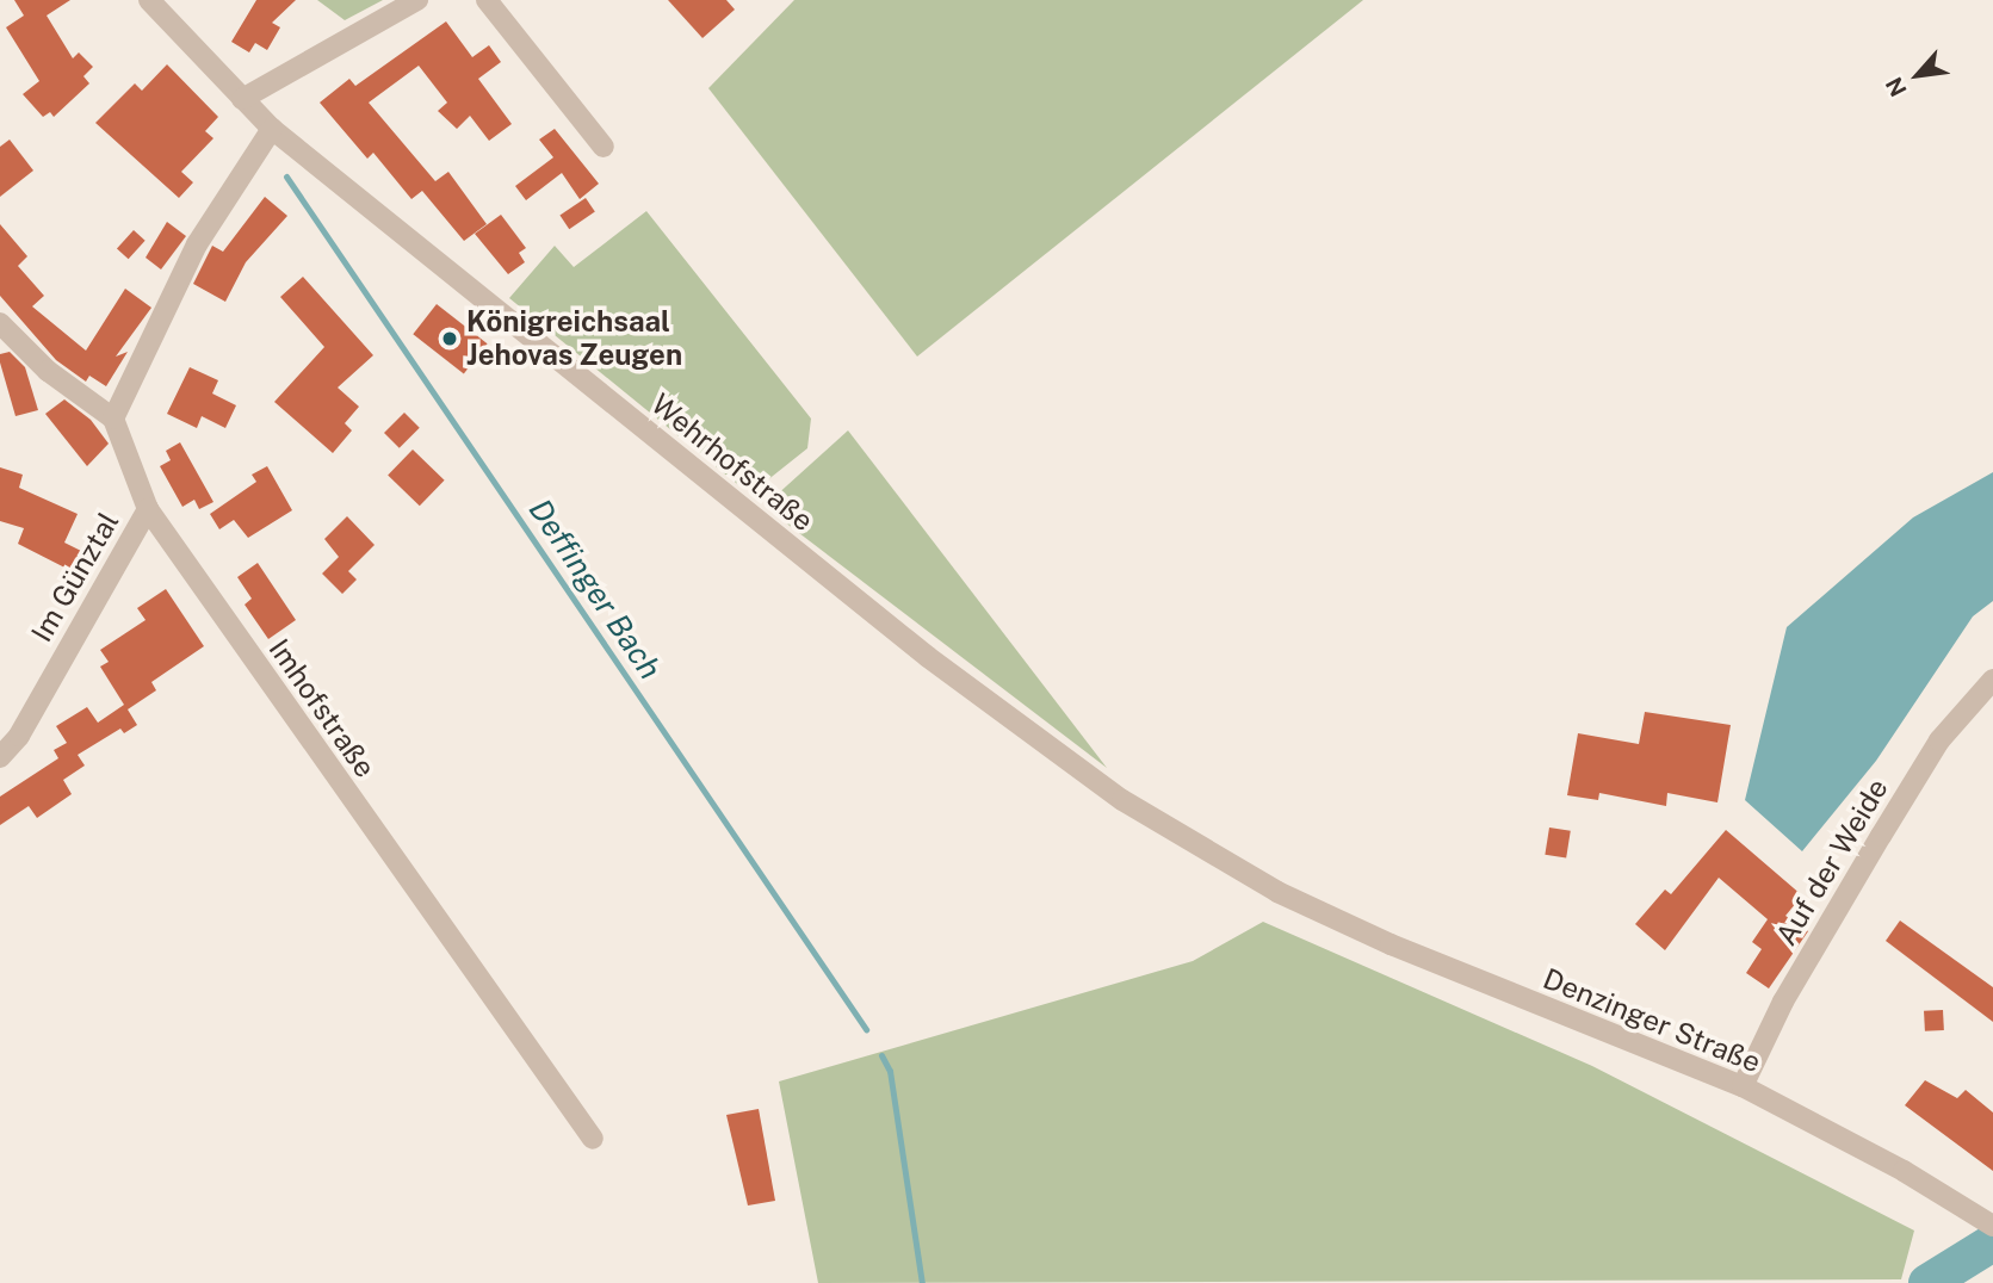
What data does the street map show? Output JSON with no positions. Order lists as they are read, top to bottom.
{
  "streets": {
    "street": [
      "Wehrhofstraße",
      "Im Günztal",
      "Imhofstraße",
      "Auf der Weide",
      "Denzinger Straße"
    ]
  },
  "crossings": [
    ["Wehrhofstraße", "Denzinger Straße"],
    ["Im Günztal", "Imhofstraße"],
    ["Auf der Weide", "Denzinger Straße"]
  ],
  "water": ["Deffinger Bach"],
  "places": ["Königreichsaal Jehovas Zeugen"],
  "north": "bottom left"
}
